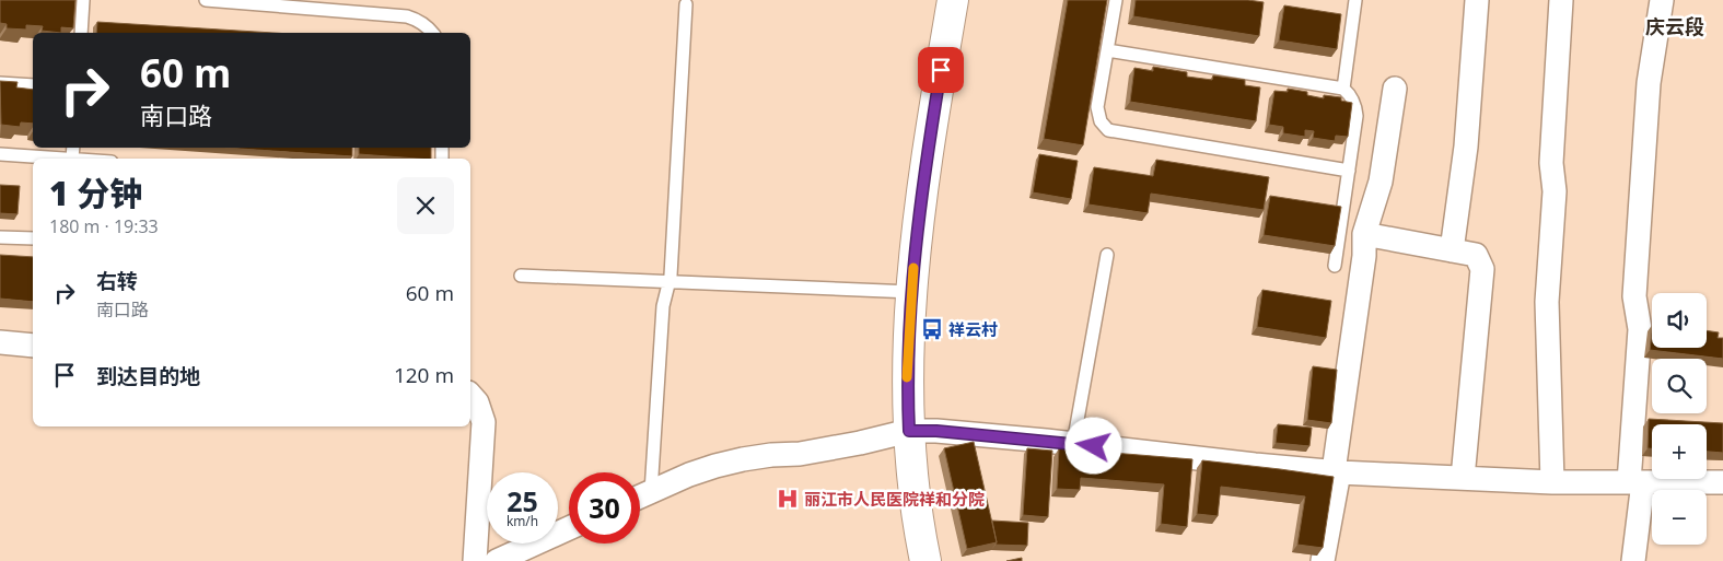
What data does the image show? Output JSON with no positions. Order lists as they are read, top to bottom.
{
  "districts": ["庆云段"],
  "places": {
    "bus stop": ["祥云村"],
    "hospital": ["丽江市人民医院祥和分院"]
  },
  "page": {
    "turn": ["60 m", "南口路"],
    "heading": ["1 分钟", "180 m · 19:33"],
    "list": [
      {
        "name": "右转",
        "note": "南口路",
        "value": "60 m"
      },
      {
        "name": "到达目的地",
        "value": "120 m"
      }
    ],
    "map_buttons": ["+", "−"],
    "speed": "25 km/h",
    "limit": "30"
  }
}
